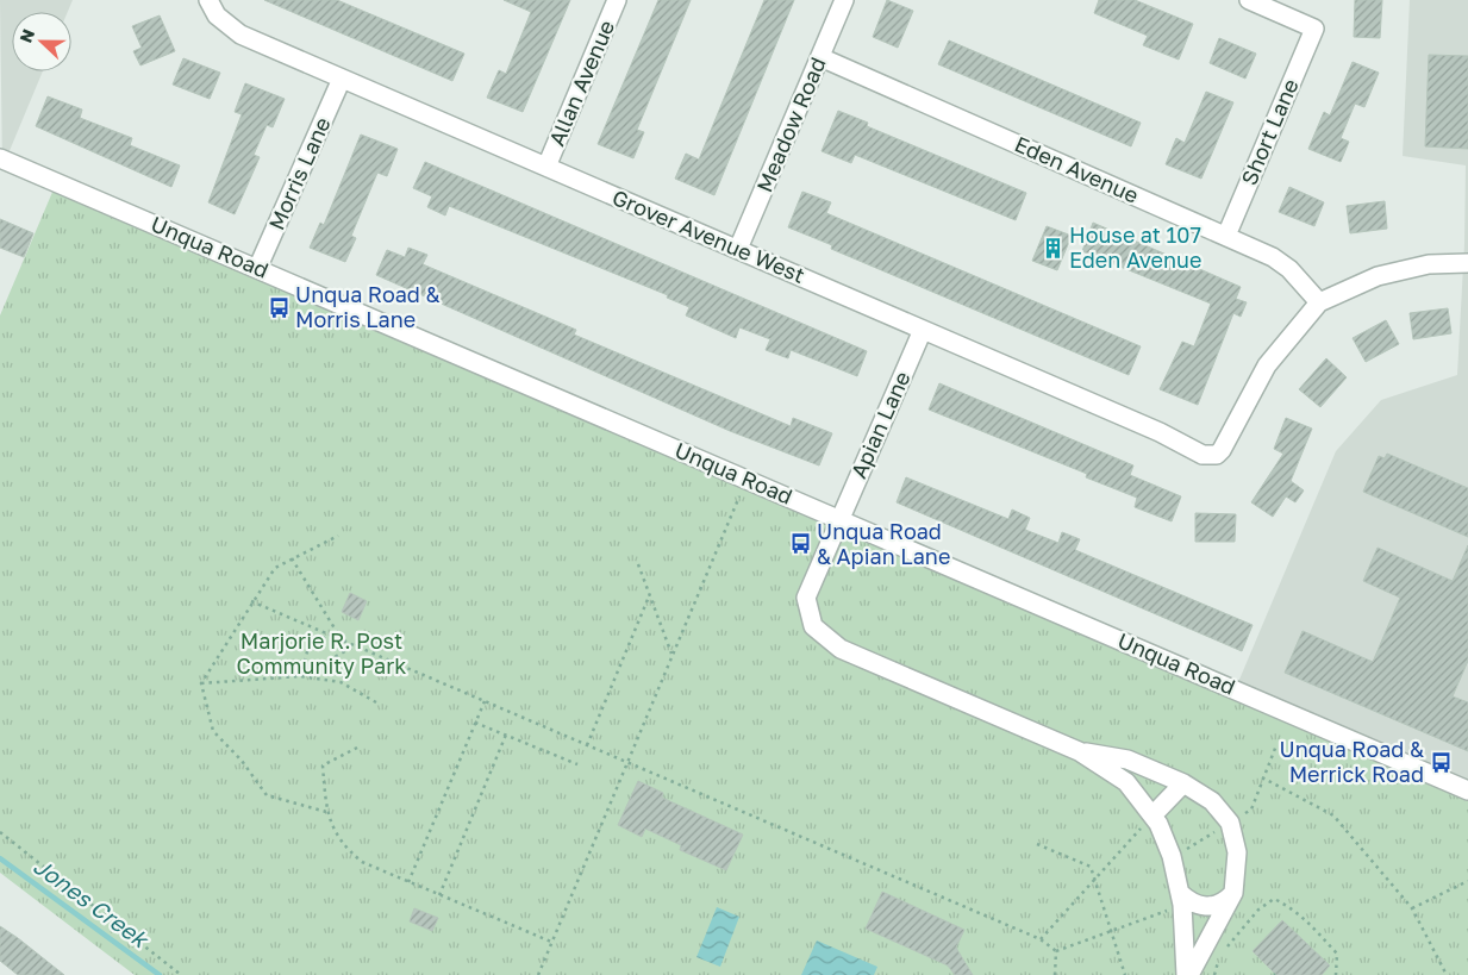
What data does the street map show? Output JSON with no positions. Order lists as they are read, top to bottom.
{
  "streets": {
    "street": [
      "Allan Avenue",
      "Meadow Road",
      "Short Lane",
      "Eden Avenue",
      "Morris Lane",
      "Grover Avenue West",
      "Unqua Road",
      "Apian Lane"
    ]
  },
  "crossings": [
    ["Allan Avenue", "Grover Avenue West"],
    ["Meadow Road", "Eden Avenue"],
    ["Meadow Road", "Grover Avenue West"],
    ["Short Lane", "Eden Avenue"],
    ["Eden Avenue", "Grover Avenue West"],
    ["Morris Lane", "Grover Avenue West"],
    ["Morris Lane", "Unqua Road"],
    ["Grover Avenue West", "Apian Lane"],
    ["Unqua Road", "Apian Lane"]
  ],
  "water": ["Jones Creek"],
  "parks": ["Marjorie R. Post Community Park"],
  "places": {
    "building": ["House at 107 Eden Avenue"],
    "bus stop": ["Unqua Road & Morris Lane", "Unqua Road & Apian Lane", "Unqua Road & Merrick Road"]
  },
  "north": "left"
}
